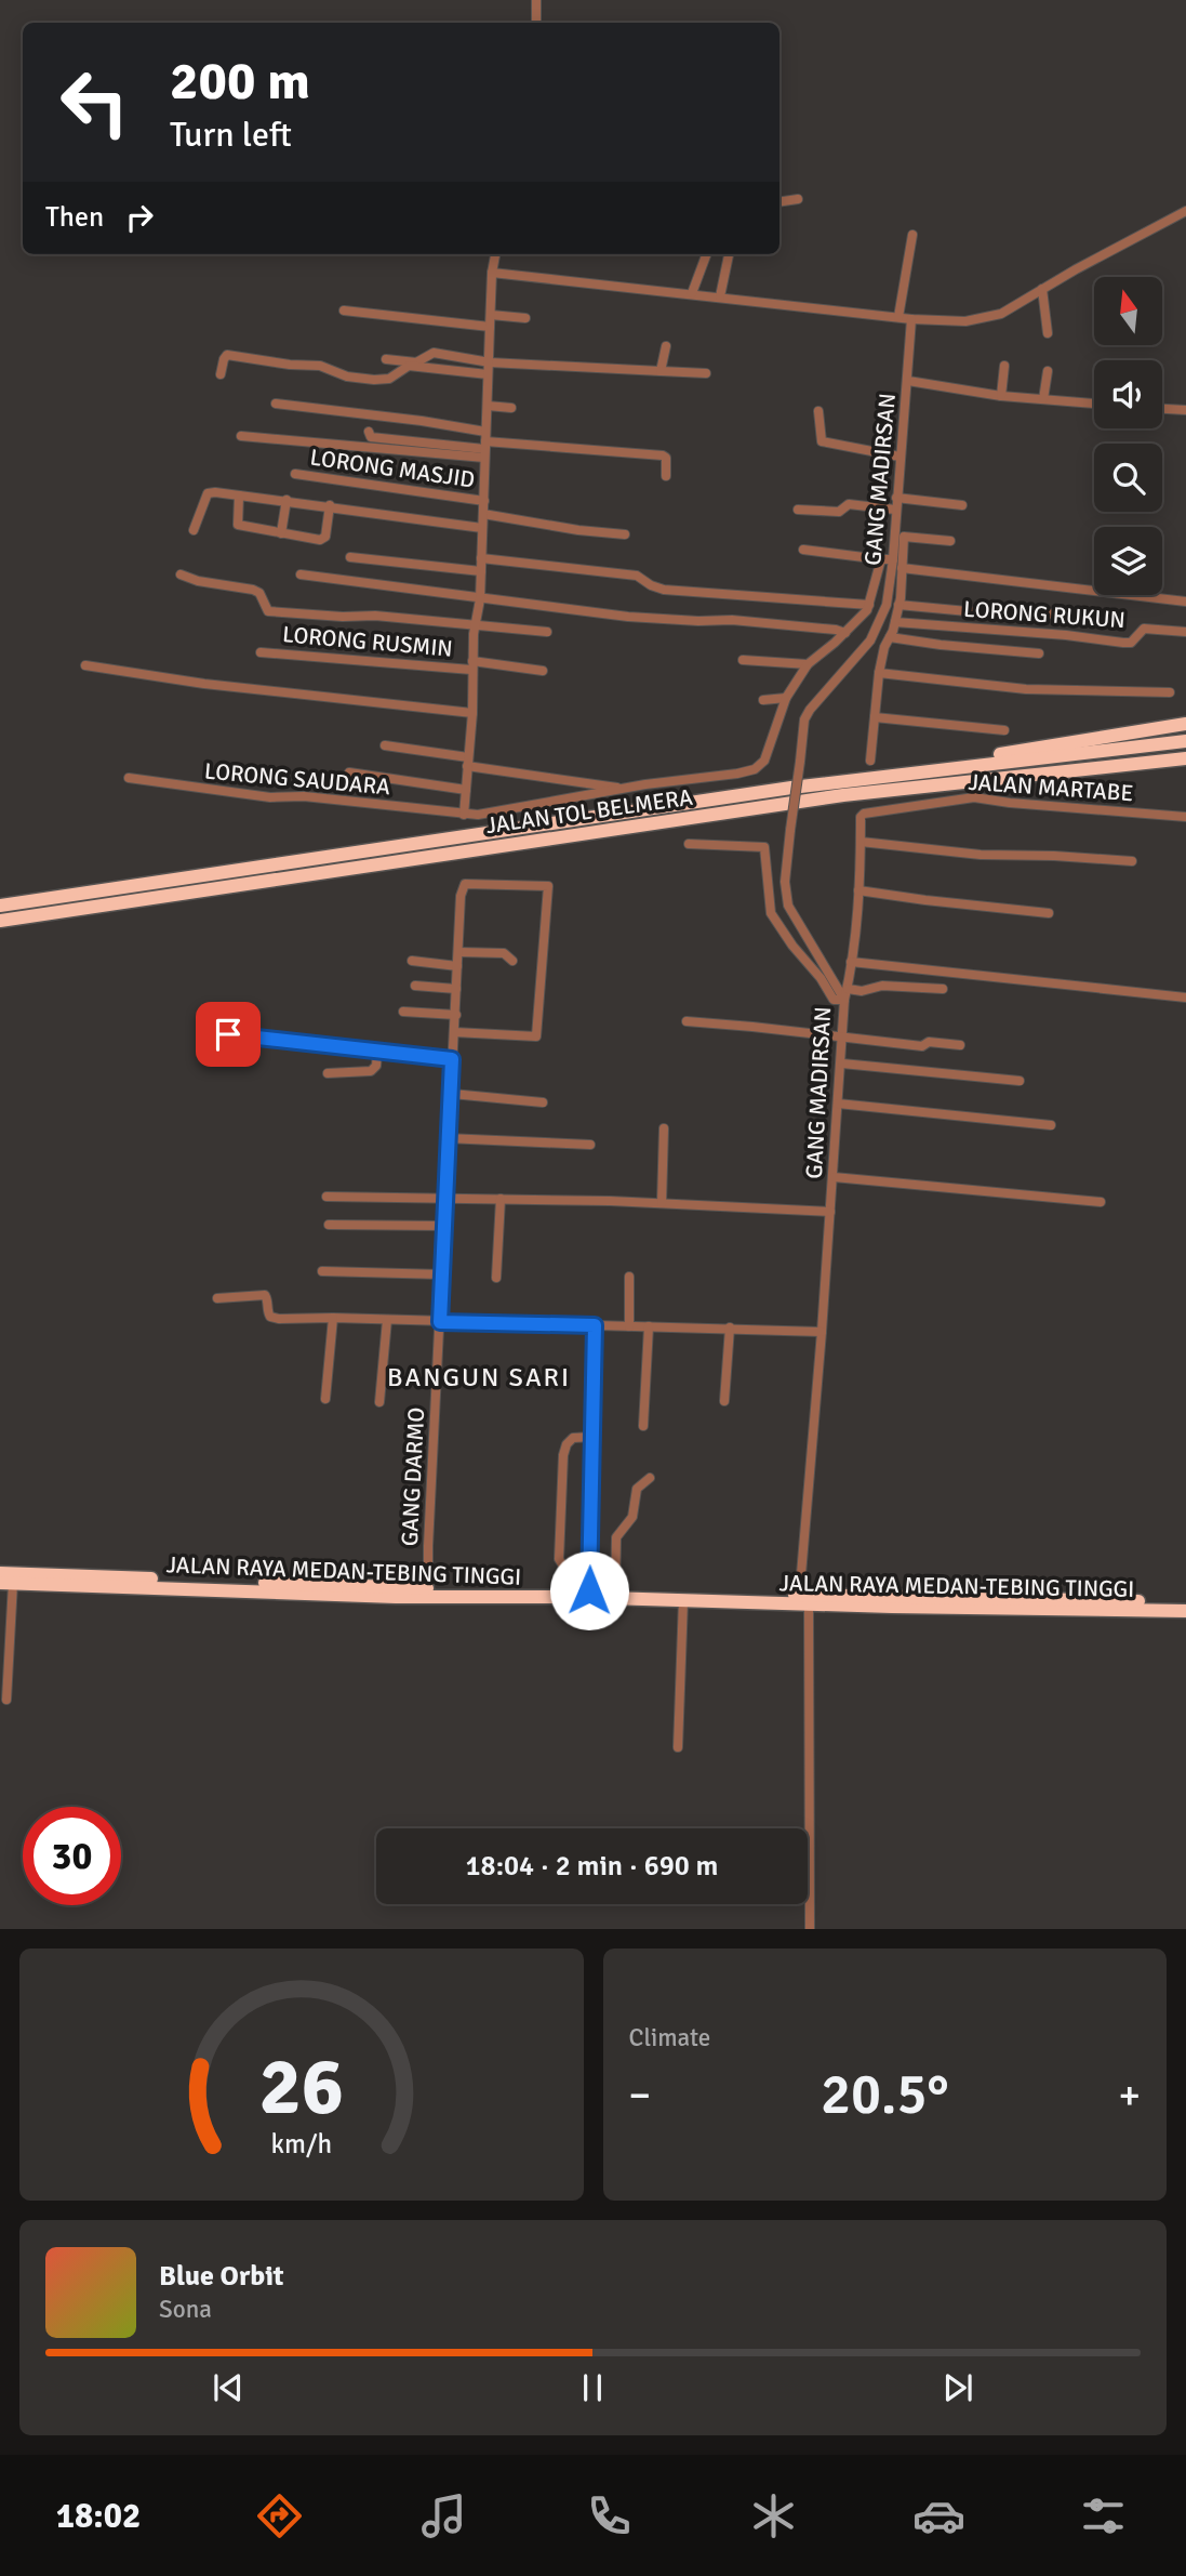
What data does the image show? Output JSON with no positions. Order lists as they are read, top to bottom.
{
  "streets": {
    "highway": ["JALAN TOL BELMERA", "JALAN RAYA MEDAN-TEBING TINGGI"],
    "street": [
      "LORONG MASJID",
      "GANG MADIRSAN",
      "LORONG RUKUN",
      "LORONG RUSMIN",
      "LORONG SAUDARA",
      "JALAN MARTABE",
      "GANG DARMO"
    ]
  },
  "crossings": [
    ["GANG MADIRSAN", "JALAN MARTABE"],
    ["GANG MADIRSAN", "JALAN RAYA MEDAN-TEBING TINGGI"],
    ["GANG DARMO", "JALAN RAYA MEDAN-TEBING TINGGI"]
  ],
  "districts": ["BANGUN SARI"],
  "north": "top",
  "page": {
    "turn": ["200 m", "Turn left"],
    "then": "Then",
    "limit": "30",
    "trip": "18:04 · 2 min · 690 m",
    "tile": "Climate",
    "heat": ["−", "20.5°", "+"],
    "song": ["Blue Orbit", "Sona"],
    "tabs": "18:02",
    "gauge": ["26", "km/h"]
  }
}
